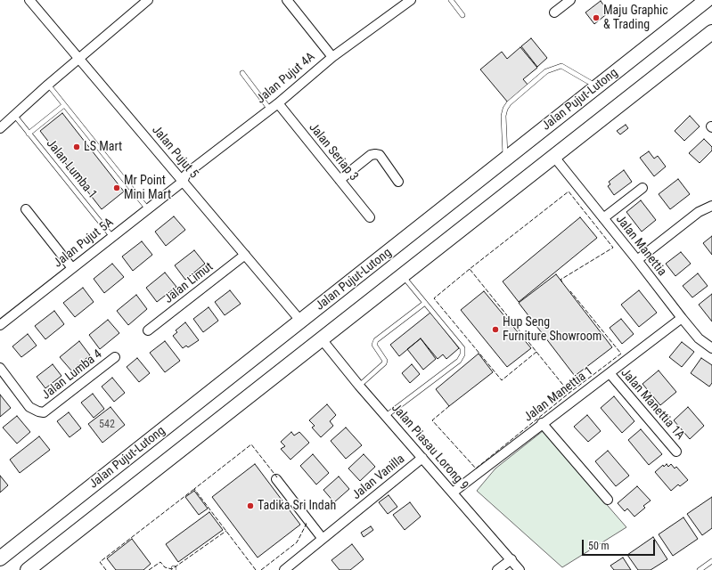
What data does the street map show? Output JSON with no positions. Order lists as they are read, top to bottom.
{
  "streets": {
    "highway": ["Jalan Pujut-Lutong"],
    "street": [
      "Jalan Pujut 4A",
      "Jalan Pujut 5",
      "Jalan Seriap 3",
      "Jalan Pujut 5A",
      "Jalan Manettia",
      "Jalan Limut",
      "Jalan Lumba 4",
      "Jalan Manettia 1",
      "Jalan Manettia 1A",
      "Jalan Piasau Lorong 9",
      "Jalan Vanilla"
    ],
    "lane": ["Jalan Lumba 1"]
  },
  "crossings": [
    ["Jalan Pujut 4A", "Jalan Pujut 5"],
    ["Jalan Pujut 4A", "Jalan Seriap 3"],
    ["Jalan Pujut 4A", "Jalan Pujut 5A"],
    ["Jalan Pujut-Lutong", "Jalan Pujut 5"],
    ["Jalan Pujut 5", "Jalan Pujut 5A"],
    ["Jalan Pujut 5", "Jalan Limut"],
    ["Jalan Lumba 1", "Jalan Pujut 5A"],
    ["Jalan Manettia", "Jalan Manettia 1"],
    ["Jalan Manettia 1", "Jalan Manettia 1A"],
    ["Jalan Manettia 1", "Jalan Piasau Lorong 9"],
    ["Jalan Piasau Lorong 9", "Jalan Vanilla"]
  ],
  "places": [
    "Maju Graphic & Trading",
    "LS Mart",
    "Mr Point Mini Mart",
    "Hup Seng Furniture Showroom",
    "Tadika Sri Indah"
  ],
  "house_numbers": ["542"],
  "scale_bar": "50 m"
}
